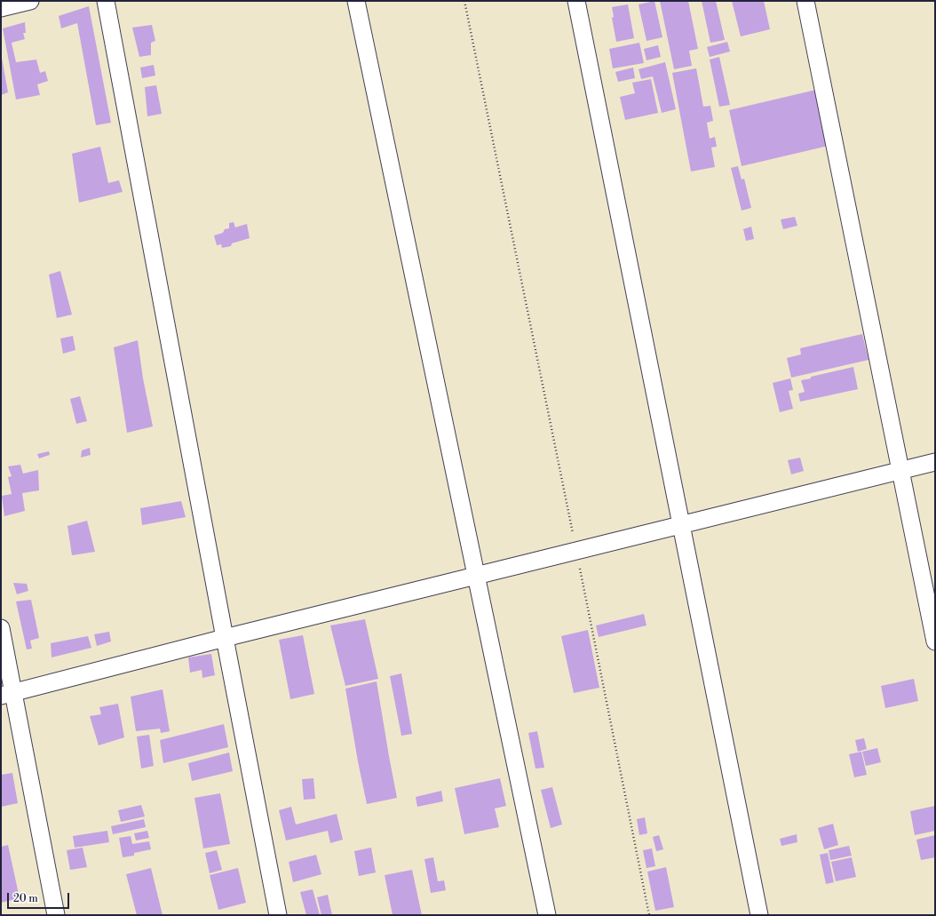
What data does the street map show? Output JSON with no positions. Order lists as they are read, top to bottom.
{
  "scale_bar": "20 m"
}
